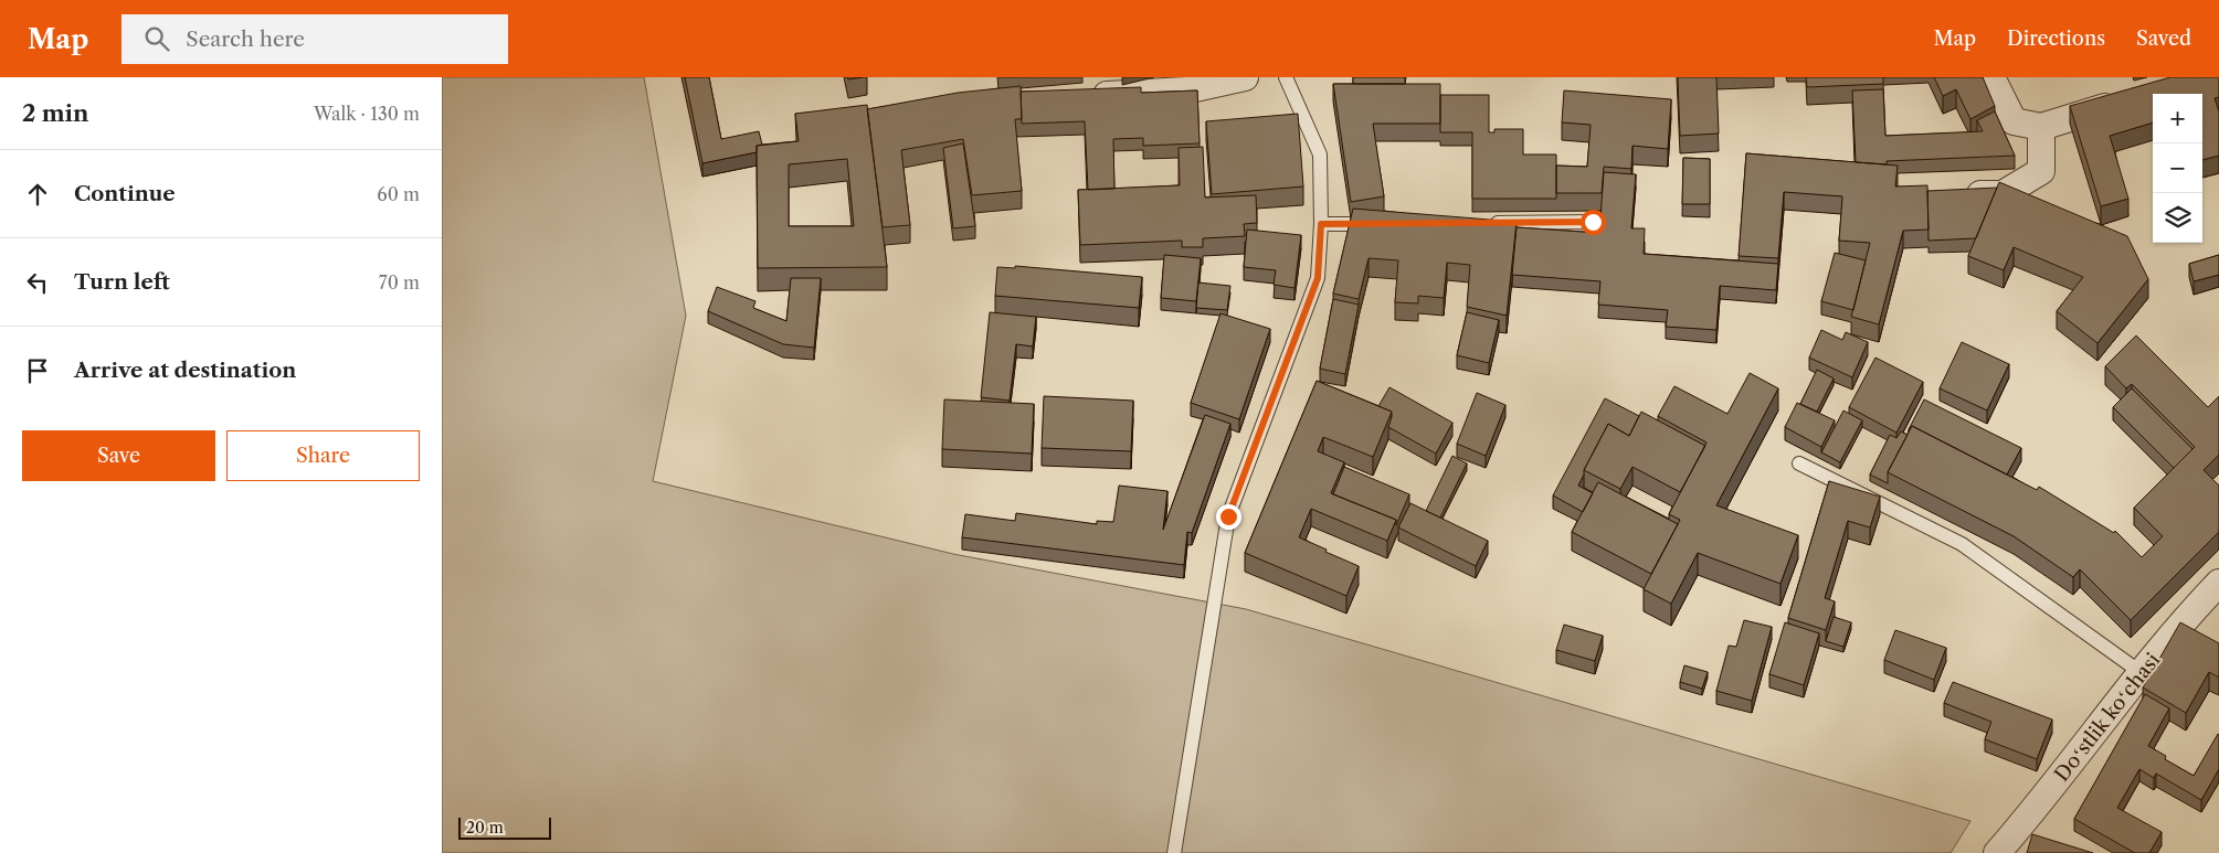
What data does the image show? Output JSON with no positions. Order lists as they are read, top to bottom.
{
  "streets": {
    "street": ["Doʻstlik koʻchasi"]
  },
  "scale_bar": "20 m",
  "page": {
    "header": "Map",
    "search": "Search here",
    "nav": ["Map", "Directions", "Saved"],
    "heading": ["2 min", "Walk · 130 m"],
    "map_buttons": ["+", "−"],
    "list": [
      ["Continue", "60 m"],
      ["Turn left", "70 m"],
      "Arrive at destination"
    ],
    "buttons": ["Save", "Share"],
    "scale": "20 m"
  }
}
